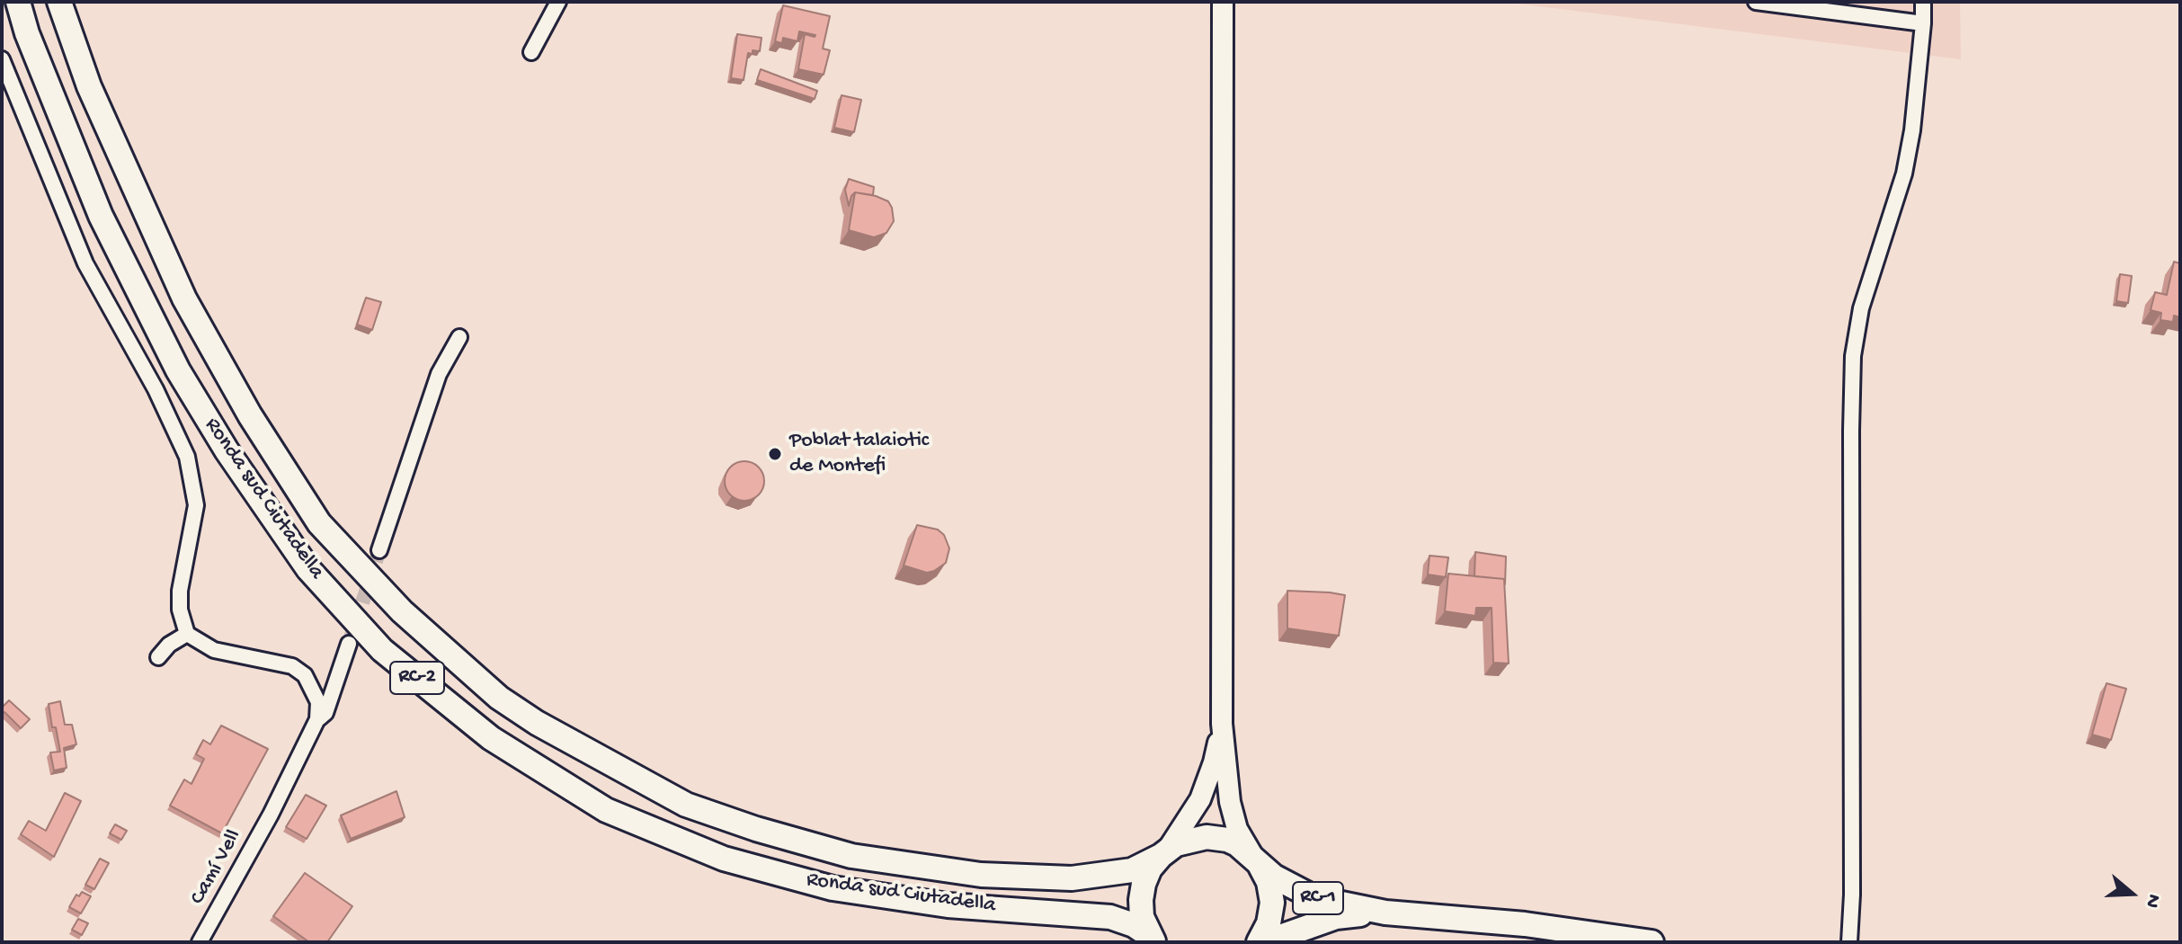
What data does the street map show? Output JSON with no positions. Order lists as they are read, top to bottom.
{
  "streets": {
    "main road": ["Ronda sud Ciutadella", "RC-2", "RC-1"],
    "street": ["Camí Vell"]
  },
  "crossings": [
    ["Ronda sud Ciutadella", "RC-1"]
  ],
  "places": ["Poblat talaiotic de Montefi"],
  "north": "right"
}
